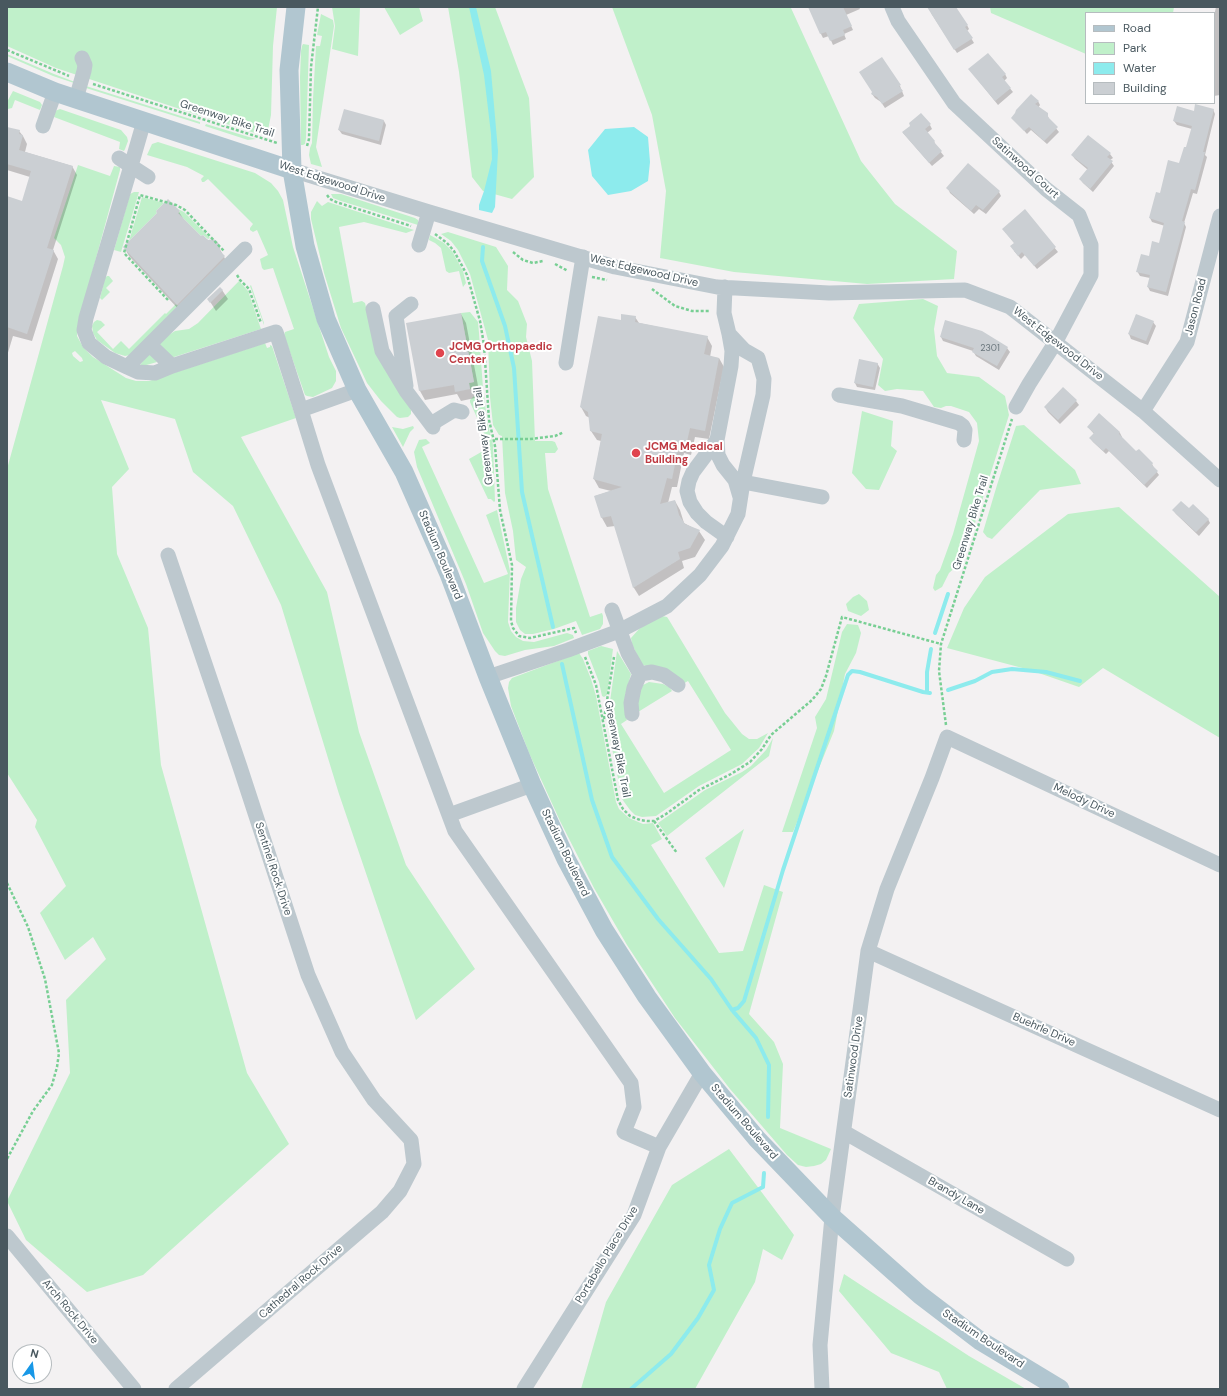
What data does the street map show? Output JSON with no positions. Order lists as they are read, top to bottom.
{
  "streets": {
    "main road": ["West Edgewood Drive", "Stadium Boulevard"],
    "street": [
      "Satinwood Court",
      "Jason Road",
      "Melody Drive",
      "Sentinel Rock Drive",
      "Buehrle Drive",
      "Satinwood Drive",
      "Brandy Lane",
      "Portabello Place Drive",
      "Cathedral Rock Drive",
      "Arch Rock Drive"
    ],
    "path": ["Greenway Bike Trail"]
  },
  "crossings": [
    ["Greenway Bike Trail", "Stadium Boulevard"],
    ["Greenway Bike Trail", "Melody Drive"],
    ["Greenway Bike Trail", "Satinwood Drive"],
    ["Satinwood Court", "West Edgewood Drive"],
    ["West Edgewood Drive", "Jason Road"],
    ["West Edgewood Drive", "Stadium Boulevard"],
    ["Stadium Boulevard", "Satinwood Drive"],
    ["Stadium Boulevard", "Portabello Place Drive"],
    ["Melody Drive", "Satinwood Drive"],
    ["Sentinel Rock Drive", "Cathedral Rock Drive"],
    ["Buehrle Drive", "Satinwood Drive"],
    ["Satinwood Drive", "Brandy Lane"]
  ],
  "places": ["JCMG Orthopaedic Center", "JCMG Medical Building"],
  "house_numbers": ["2301"],
  "legend": [
    "Road",
    "Park",
    "Water",
    "Building"
  ],
  "north": "top"
}
